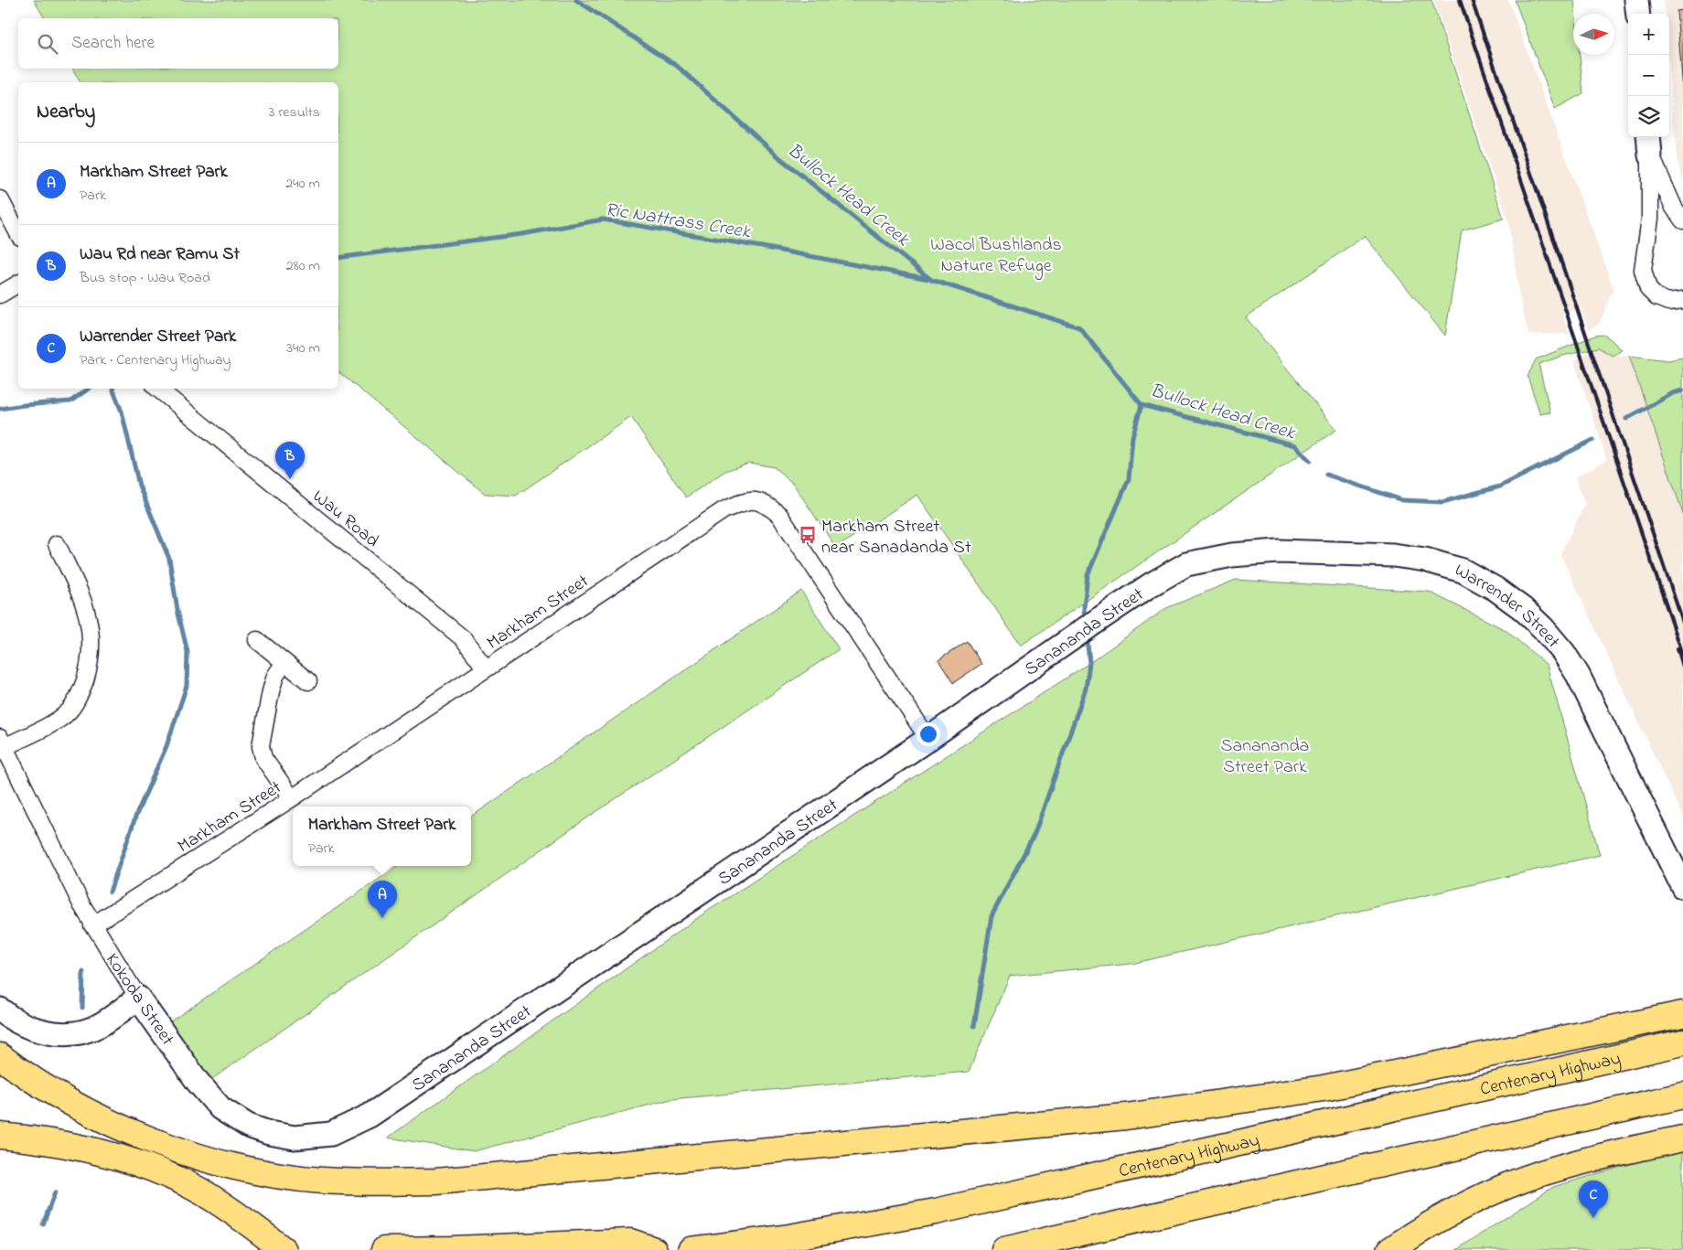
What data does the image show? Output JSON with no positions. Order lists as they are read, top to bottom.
{
  "streets": {
    "highway": ["Centenary Highway"],
    "street": [
      "Wau Road",
      "Warrender Street",
      "Markham Street",
      "Sanananda Street",
      "Kokoda Street"
    ]
  },
  "crossings": [
    ["Wau Road", "Markham Street"],
    ["Warrender Street", "Sanananda Street"],
    ["Markham Street", "Sanananda Street"],
    ["Markham Street", "Kokoda Street"],
    ["Sanananda Street", "Kokoda Street"]
  ],
  "water": ["Bullock Head Creek", "Ric Nattrass Creek"],
  "parks": ["Wacol Bushlands Nature Refuge", "Sanananda Street Park"],
  "places": {
    "bus stop": ["Markham Street near Sanadanda St"]
  },
  "north": "right",
  "page": {
    "map_buttons": ["+", "−"],
    "search": "Search here",
    "heading": ["Nearby", "3 results"],
    "list": [
      {
        "mark": "A",
        "name": "Markham Street Park",
        "note": "Park",
        "value": "240 m"
      },
      {
        "mark": "B",
        "name": "Wau Rd near Ramu St",
        "note": "Bus stop · Wau Road",
        "value": "280 m"
      },
      {
        "mark": "C",
        "name": "Warrender Street Park",
        "note": "Park · Centenary Highway",
        "value": "340 m"
      }
    ],
    "pins": ["B", "A", "C"],
    "popup": ["Markham Street Park", "Park"]
  }
}
